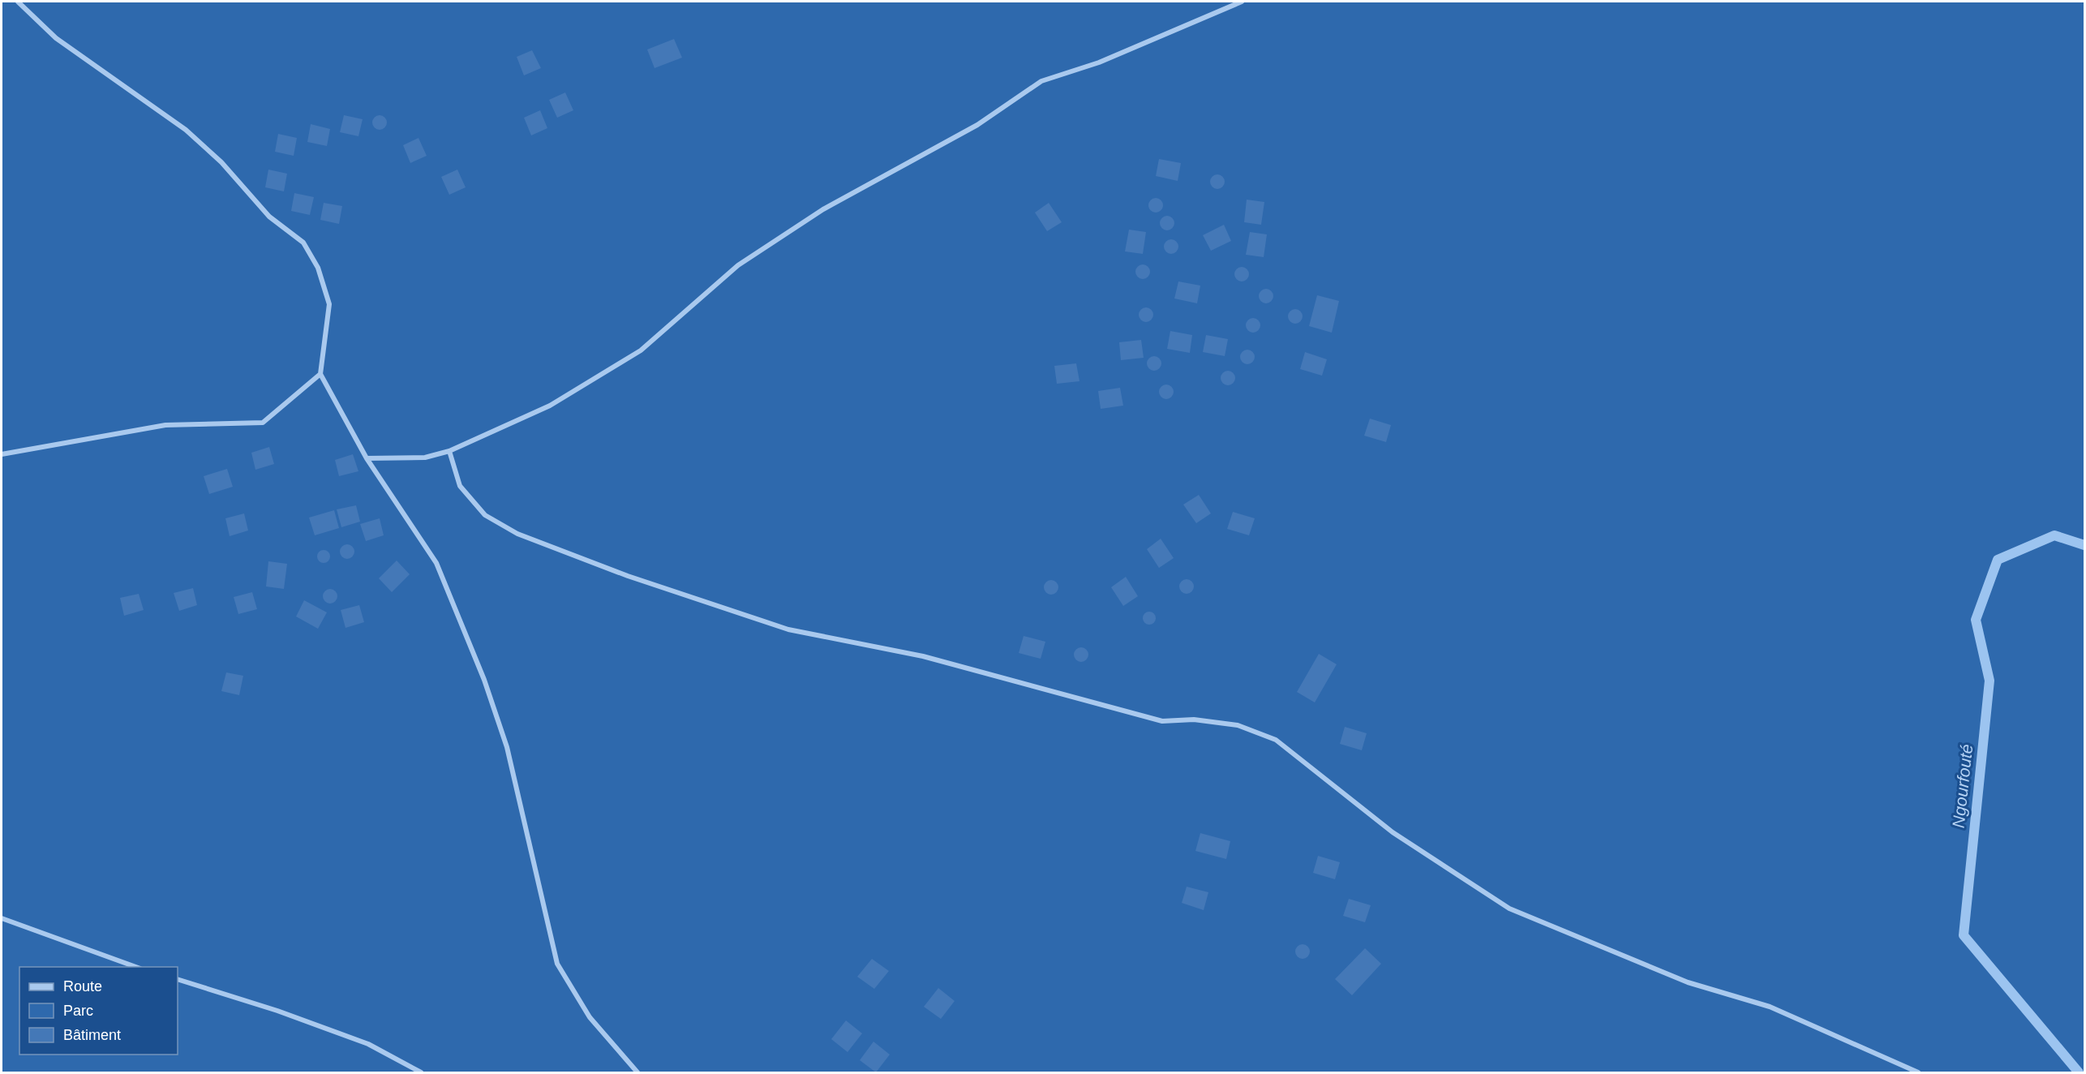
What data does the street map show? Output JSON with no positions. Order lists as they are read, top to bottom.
{
  "water": ["Ngourfouté"],
  "legend": ["Route", "Parc", "Bâtiment"]
}
